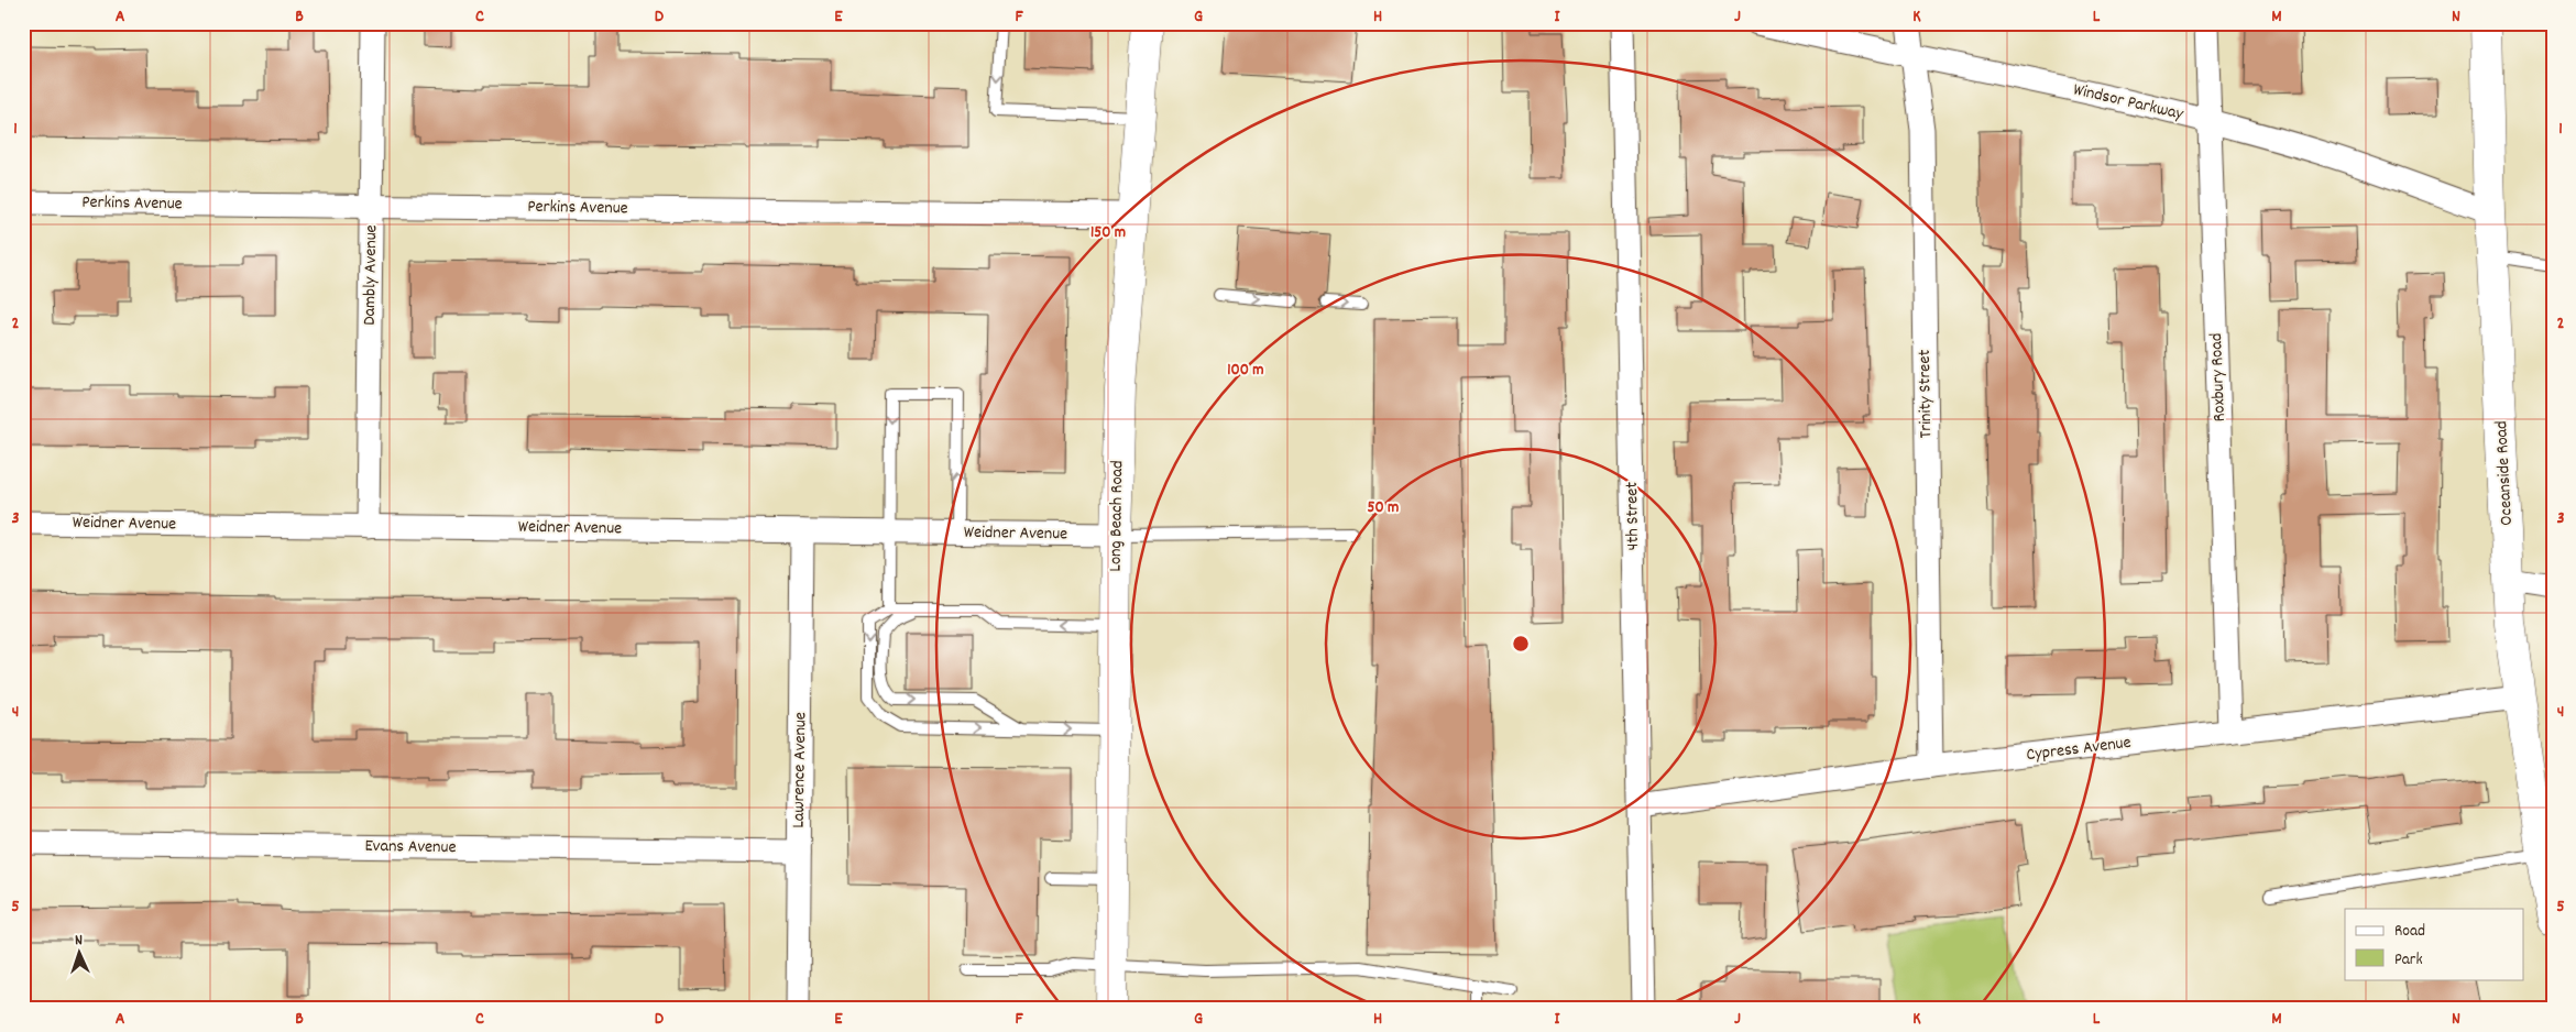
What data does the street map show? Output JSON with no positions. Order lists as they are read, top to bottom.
{
  "streets": {
    "main road": ["Oceanside Road", "Long Beach Road"],
    "street": [
      "Windsor Parkway",
      "Perkins Avenue",
      "Dambly Avenue",
      "Roxbury Road",
      "Trinity Street",
      "4th Street",
      "Weidner Avenue",
      "Cypress Avenue",
      "Lawrence Avenue",
      "Evans Avenue"
    ]
  },
  "crossings": [
    ["Windsor Parkway", "Roxbury Road"],
    ["Windsor Parkway", "Trinity Street"],
    ["Windsor Parkway", "Oceanside Road"],
    ["Perkins Avenue", "Dambly Avenue"],
    ["Perkins Avenue", "Long Beach Road"],
    ["Dambly Avenue", "Weidner Avenue"],
    ["Roxbury Road", "Cypress Avenue"],
    ["Trinity Street", "Cypress Avenue"],
    ["Oceanside Road", "Cypress Avenue"],
    ["Long Beach Road", "Weidner Avenue"],
    ["4th Street", "Cypress Avenue"],
    ["Weidner Avenue", "Lawrence Avenue"],
    ["Lawrence Avenue", "Evans Avenue"]
  ],
  "legend": ["Road", "Park"],
  "north": "top",
  "grid": {
    "columns": [
      "A",
      "B",
      "C",
      "D",
      "E",
      "F",
      "G",
      "H",
      "I",
      "J",
      "K",
      "L",
      "M",
      "N"
    ],
    "rows": [
      "1",
      "2",
      "3",
      "4",
      "5"
    ]
  },
  "rings": ["150 m", "100 m", "50 m"]
}
